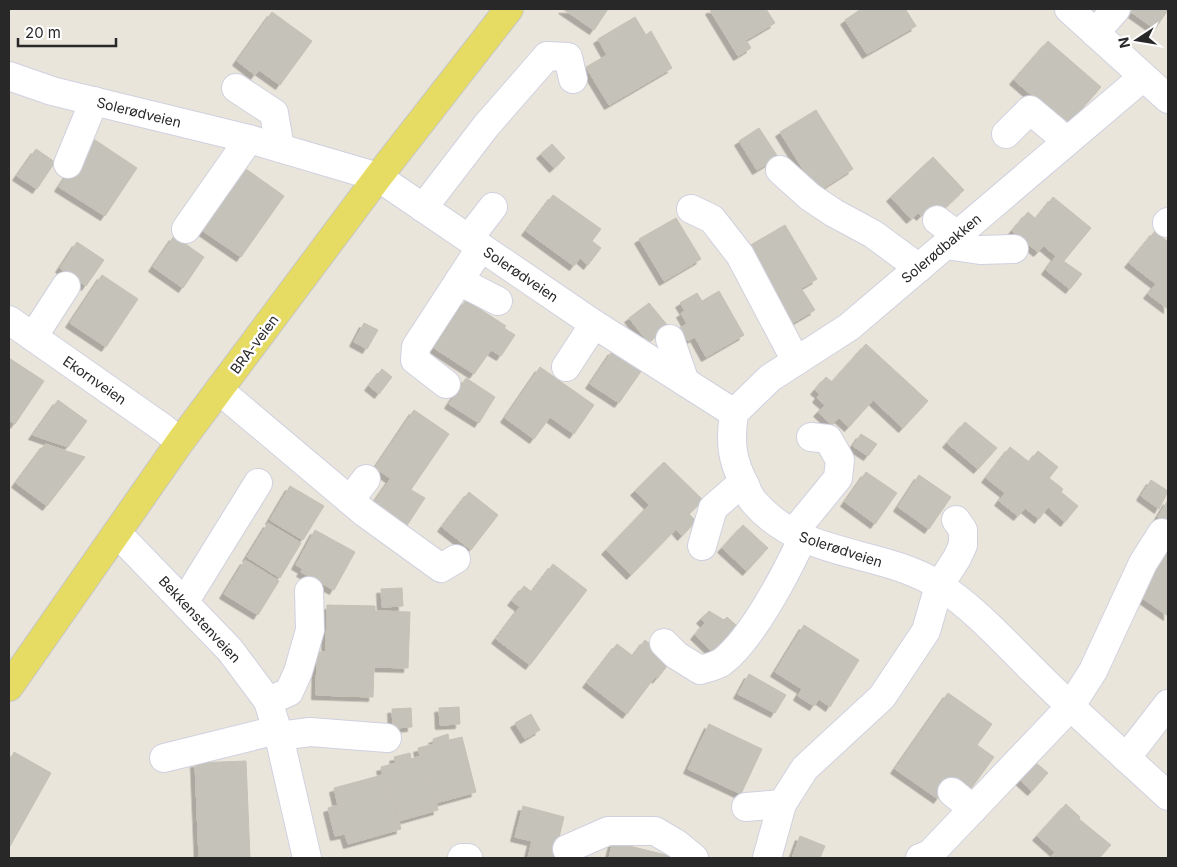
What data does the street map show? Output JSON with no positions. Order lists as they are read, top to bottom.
{
  "streets": {
    "main road": ["BRA-veien"],
    "street": [
      "Solerødveien",
      "Solerødbakken",
      "Ekornveien",
      "Bekkenstenveien"
    ]
  },
  "crossings": [
    ["Solerødveien", "Solerødbakken"],
    ["Solerødveien", "BRA-veien"],
    ["BRA-veien", "Ekornveien"],
    ["BRA-veien", "Bekkenstenveien"]
  ],
  "scale_bar": "20 m",
  "north": "left"
}
